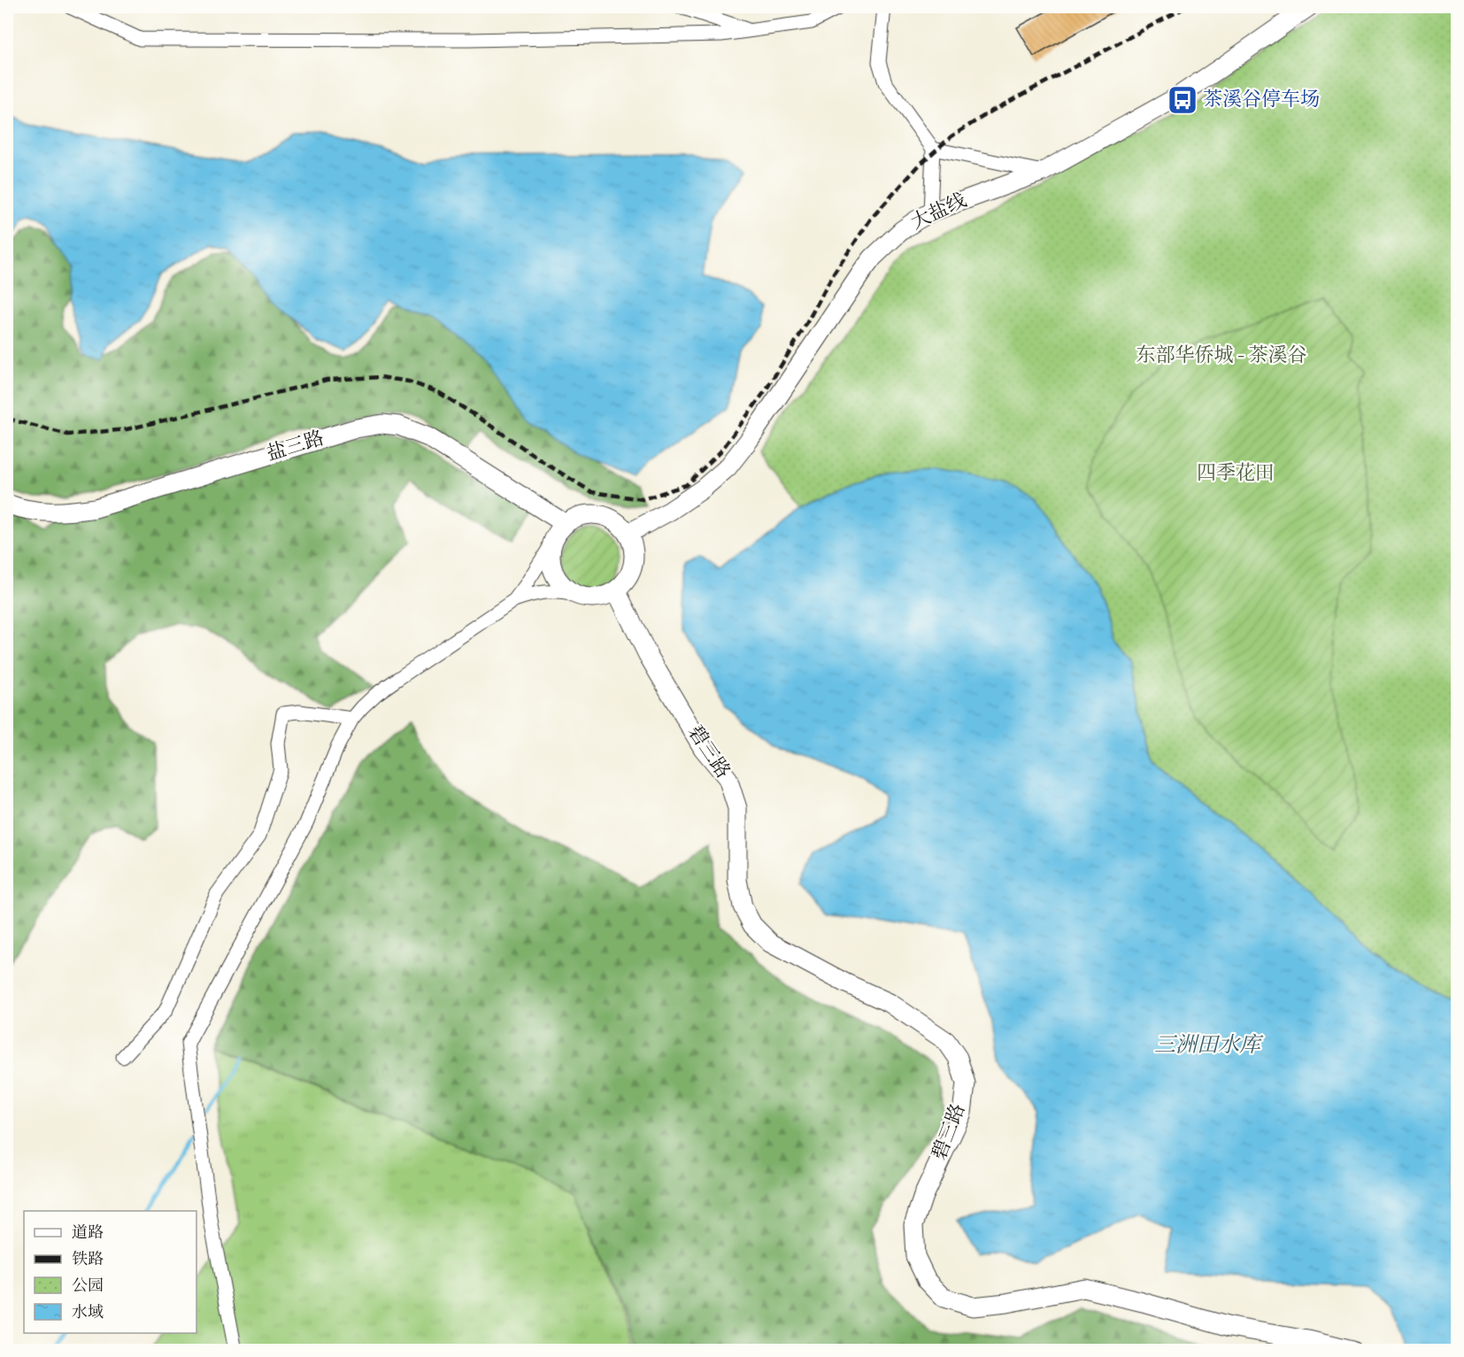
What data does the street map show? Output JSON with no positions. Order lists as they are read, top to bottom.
{
  "streets": {
    "main road": ["大盐线", "盐三路", "碧三路"]
  },
  "crossings": [
    ["大盐线", "盐三路"],
    ["大盐线", "碧三路"],
    ["盐三路", "碧三路"]
  ],
  "water": ["三洲田水库"],
  "parks": ["东部华侨城 - 茶溪谷", "四季花田"],
  "places": {
    "bus stop": ["茶溪谷停车场"]
  },
  "legend": [
    "道路",
    "铁路",
    "公园",
    "水域"
  ]
}
